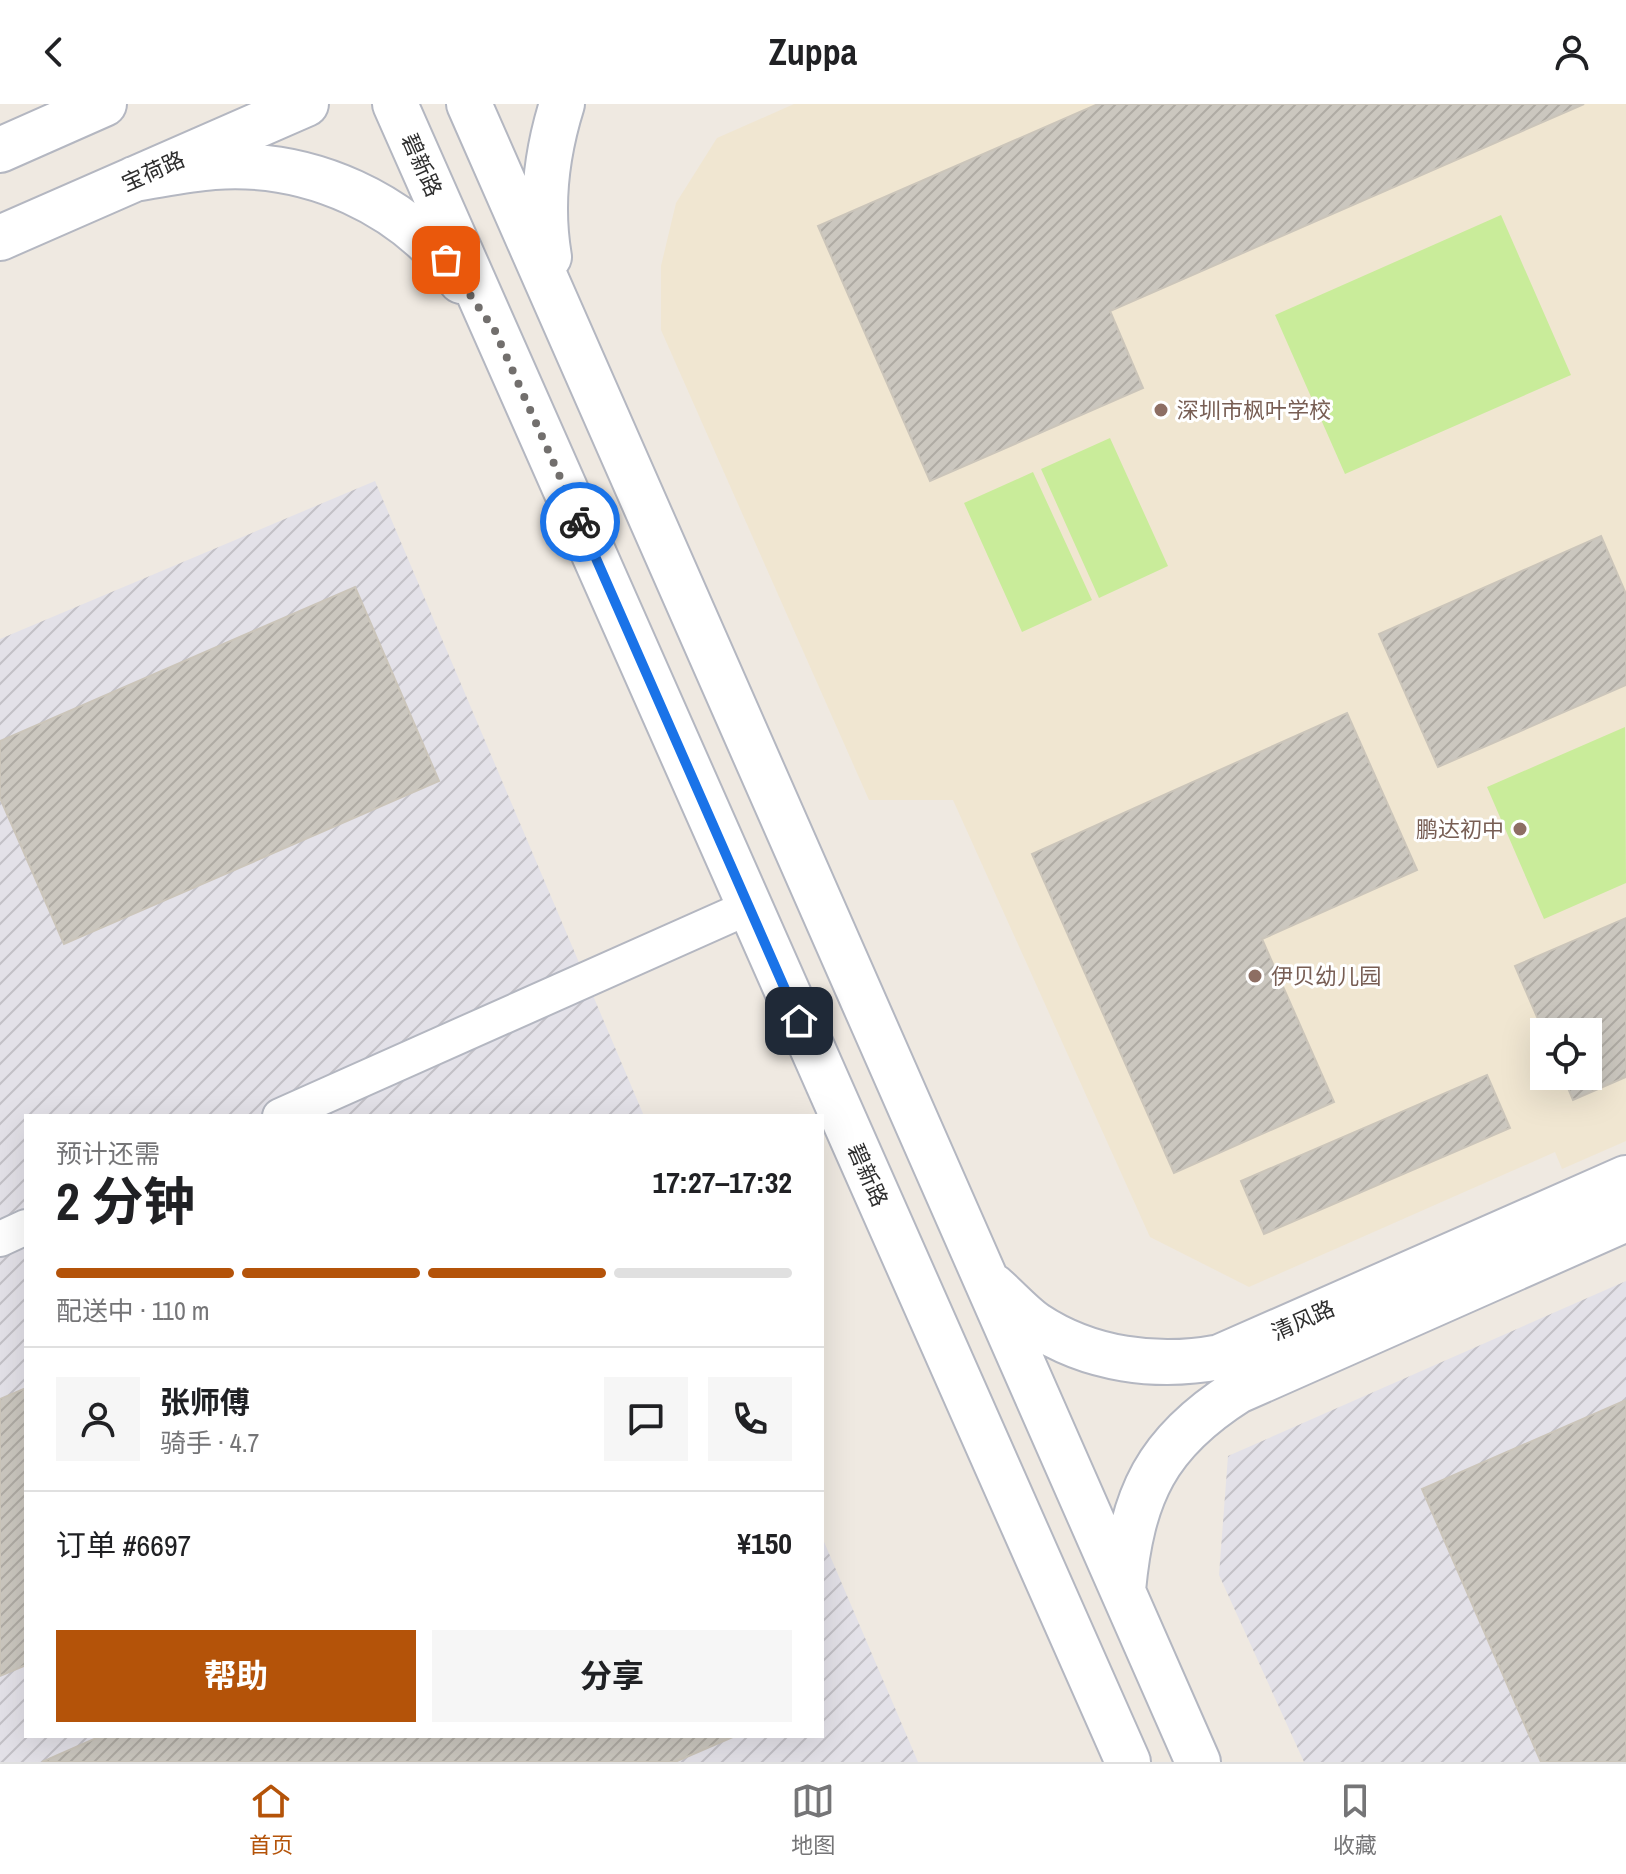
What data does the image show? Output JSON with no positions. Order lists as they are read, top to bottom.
{
  "streets": {
    "main road": ["碧新路", "宝荷路", "清风路"]
  },
  "places": ["深圳市枫叶学校", "鹏达初中", "伊贝幼儿园"],
  "page": {
    "header": "Zuppa",
    "heading": ["2 分钟", "预计还需", "17:27–17:32"],
    "panel": [
      "张师傅",
      "骑手 · 4.7",
      "订单 #6697",
      "¥150"
    ],
    "bar": "配送中 · 110 m",
    "buttons": ["帮助", "分享"],
    "tabs": ["首页", "地图", "收藏"]
  }
}
